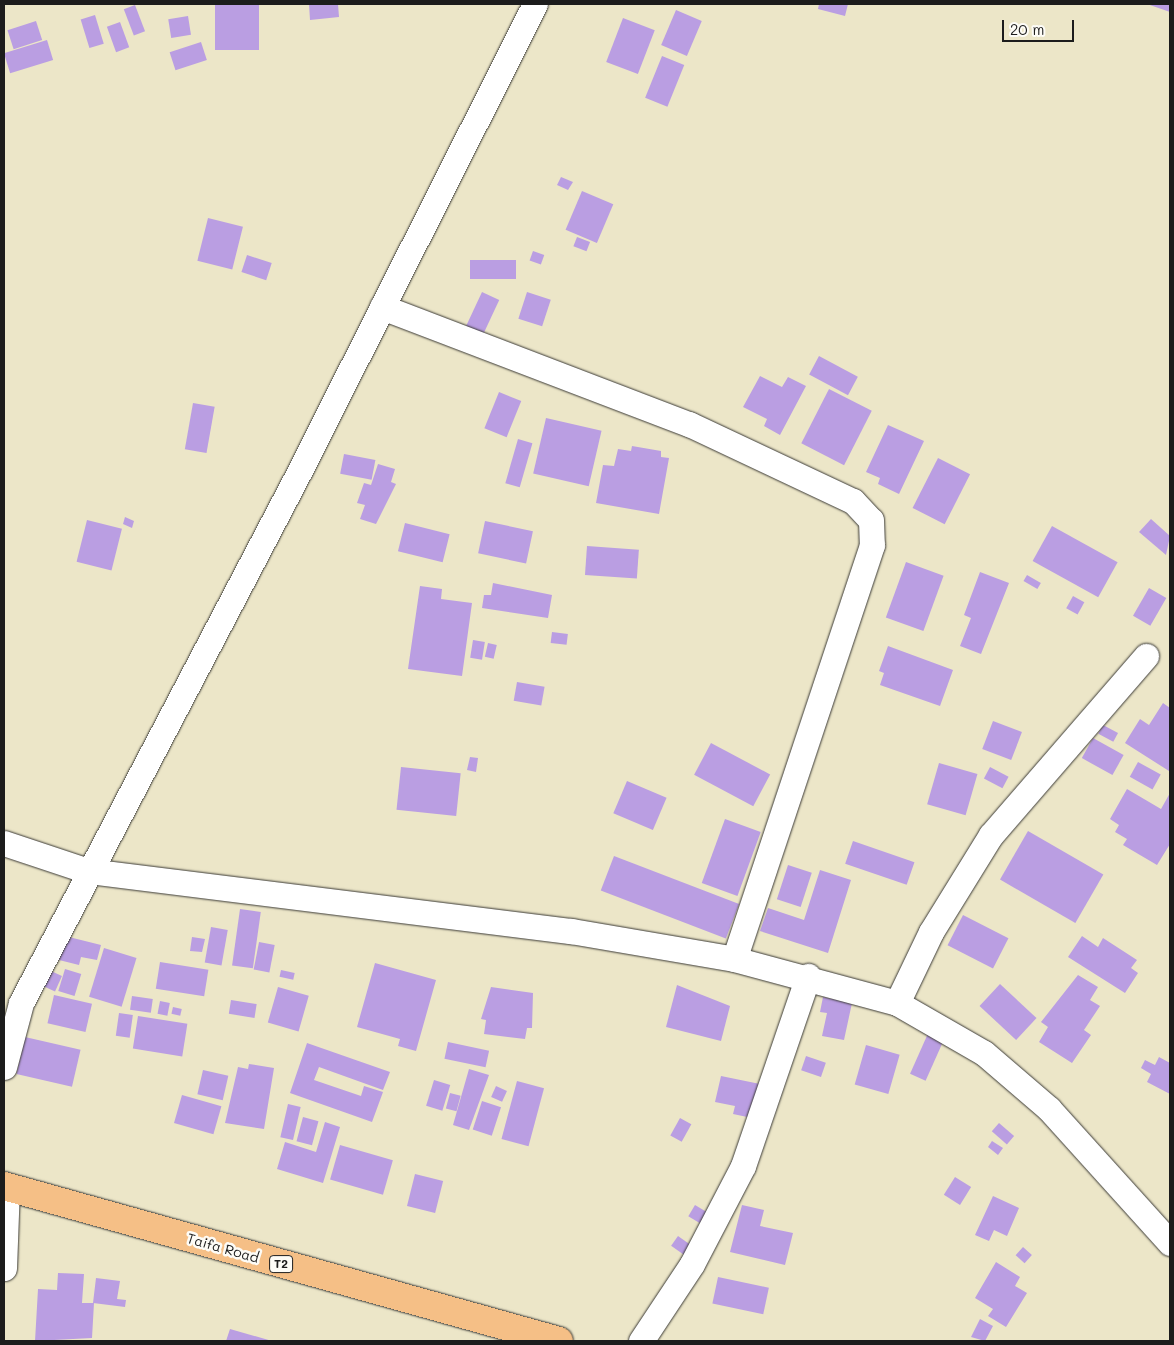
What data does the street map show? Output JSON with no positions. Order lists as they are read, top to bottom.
{
  "streets": {
    "highway": ["Taifa Road", "T2"]
  },
  "scale_bar": "20 m"
}
